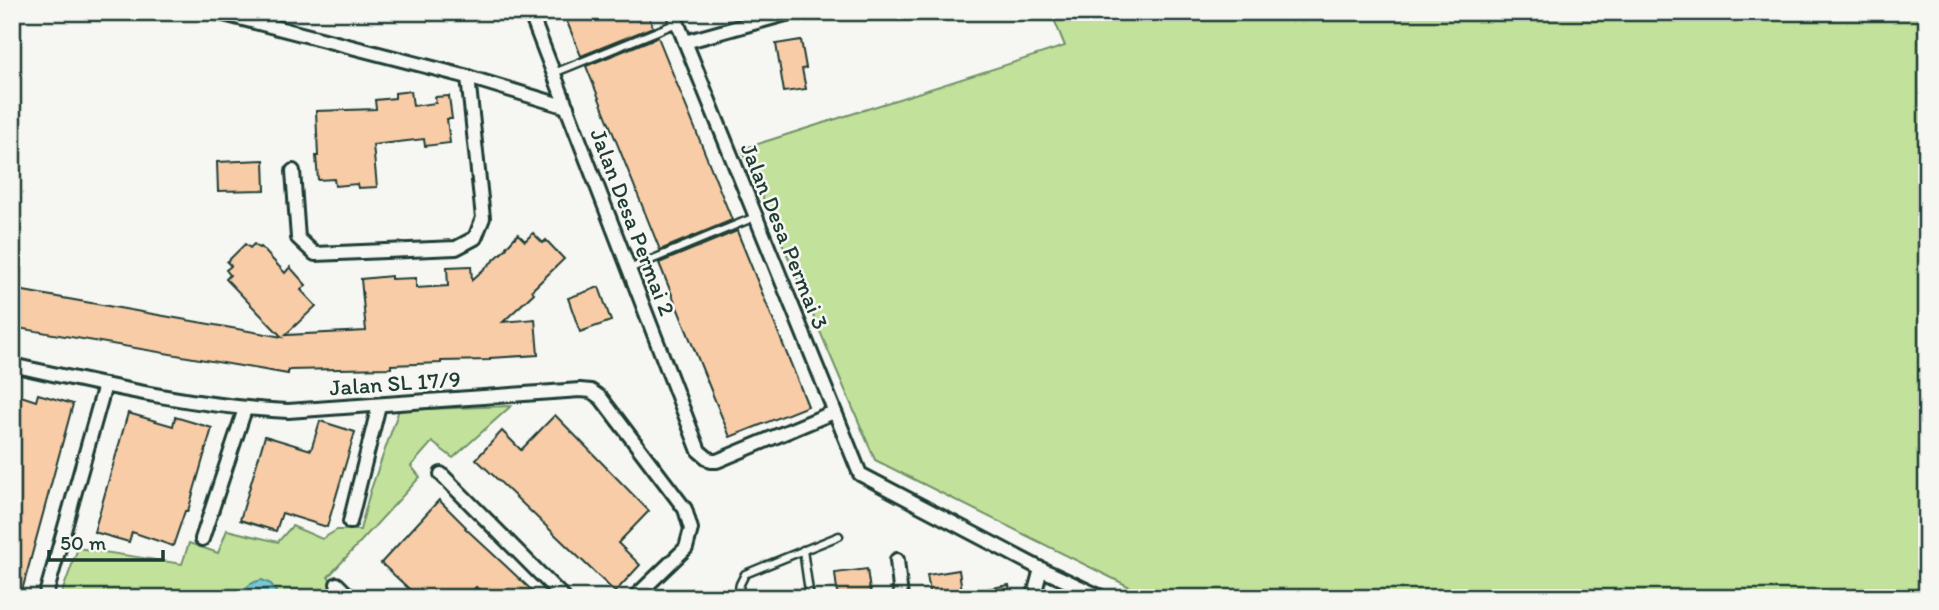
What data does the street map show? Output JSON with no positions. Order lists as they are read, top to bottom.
{
  "streets": {
    "street": ["Jalan Desa Permai 2", "Jalan Desa Permai 3", "Jalan SL 17/9"]
  },
  "crossings": [
    ["Jalan Desa Permai 2", "Jalan Desa Permai 3"]
  ],
  "scale_bar": "50 m"
}
